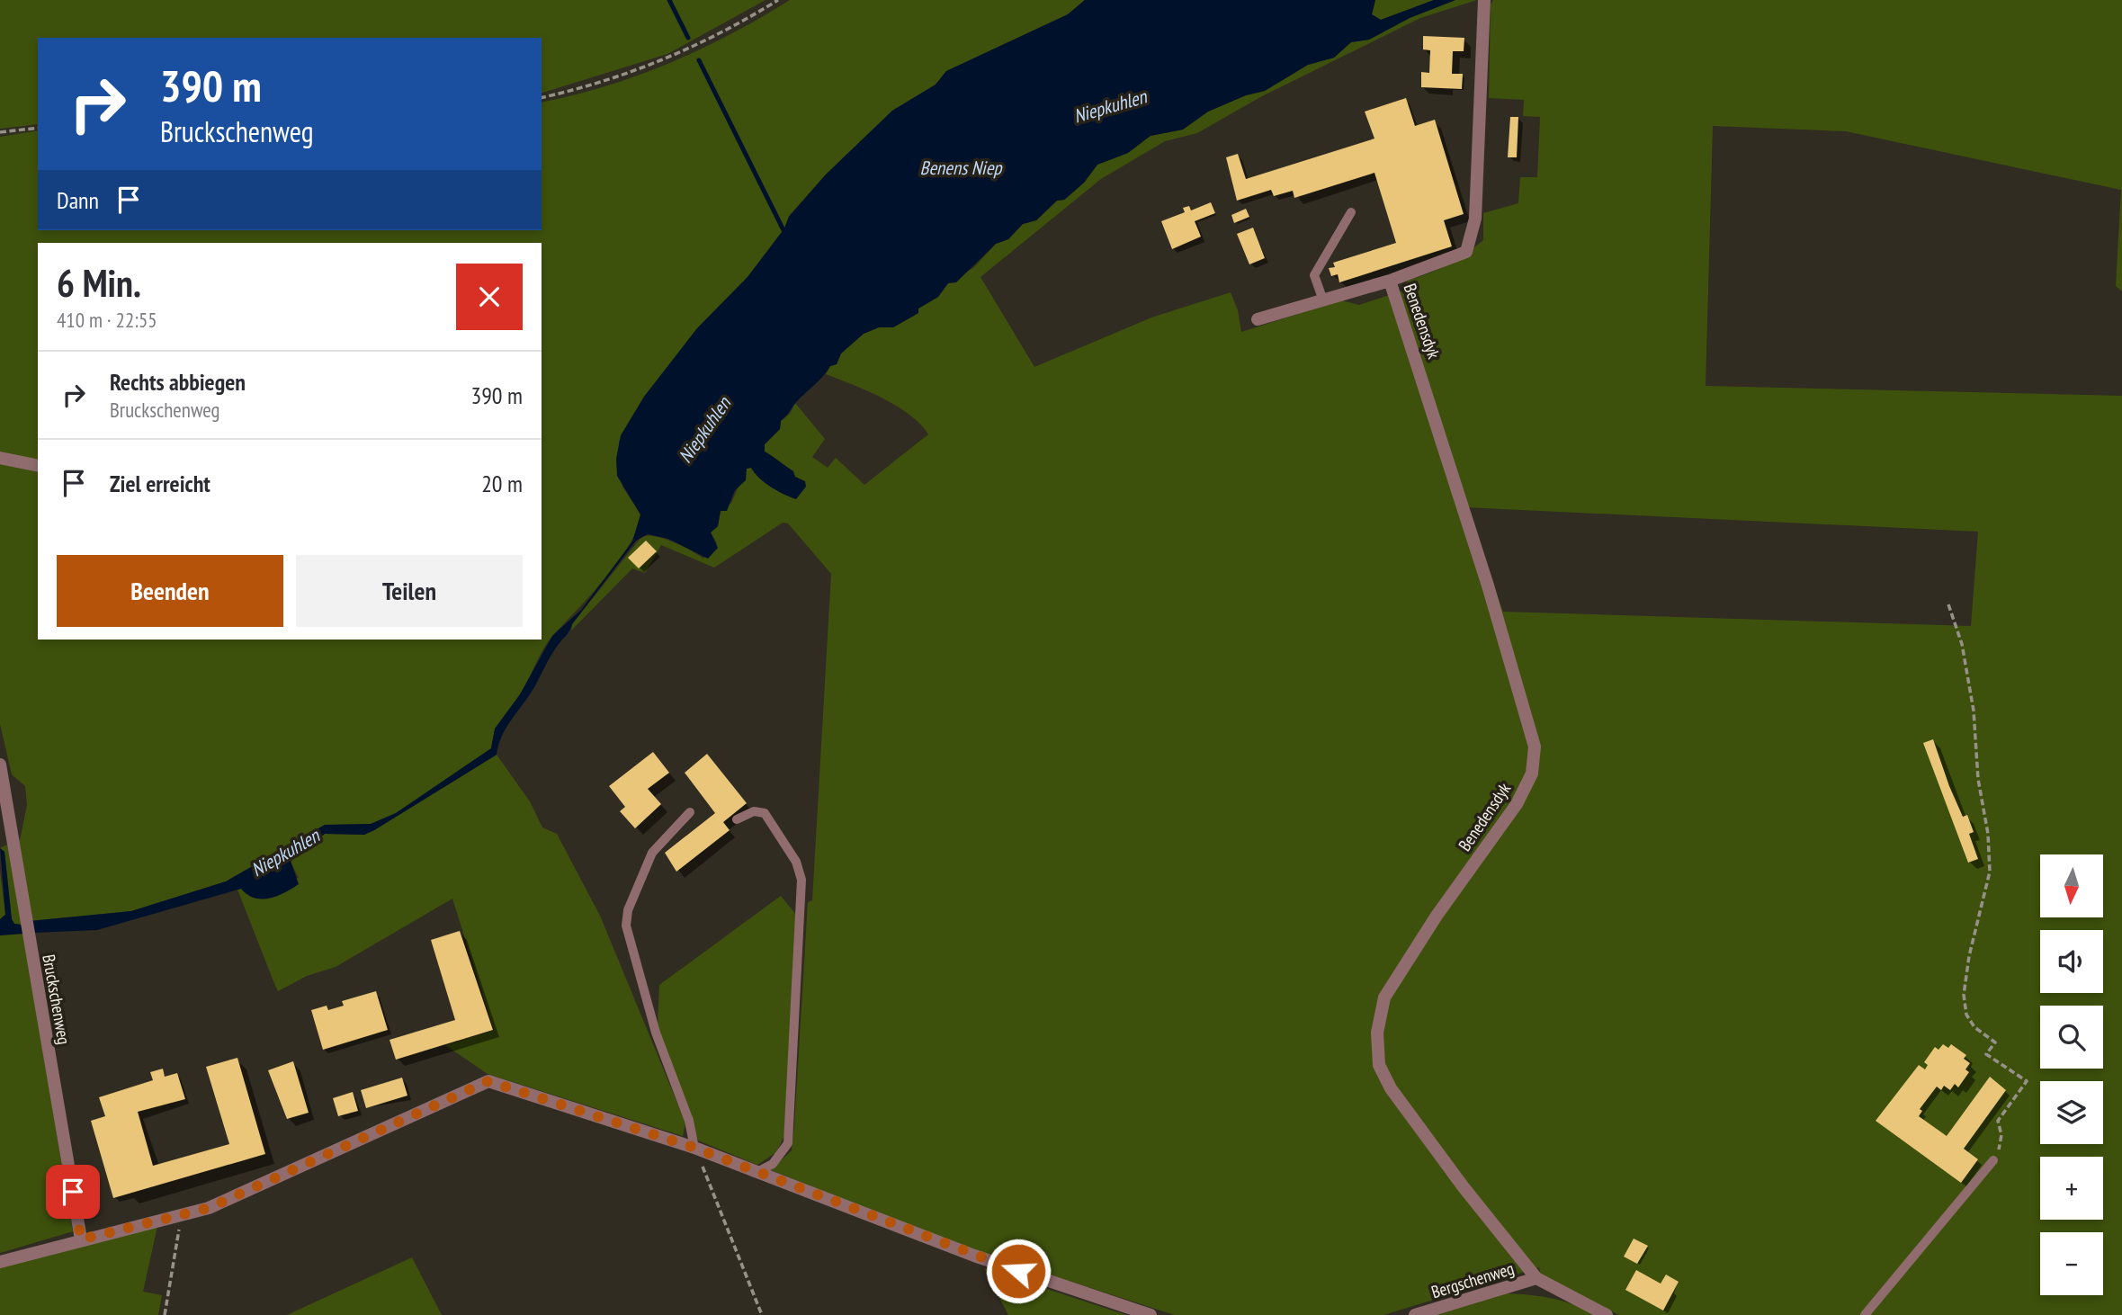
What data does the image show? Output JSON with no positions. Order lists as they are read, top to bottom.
{
  "streets": {
    "street": ["Benedensdyk", "Bruckschenweg", "Bergschenweg"]
  },
  "crossings": [
    ["Benedensdyk", "Bergschenweg"]
  ],
  "water": ["Niepkuhlen", "Benens Niep"],
  "north": "bottom",
  "page": {
    "turn": ["390 m", "Bruckschenweg"],
    "then": "Dann",
    "heading": ["6 Min.", "410 m · 22:55"],
    "list": [
      {
        "name": "Rechts abbiegen",
        "note": "Bruckschenweg",
        "value": "390 m"
      },
      {
        "name": "Ziel erreicht",
        "value": "20 m"
      }
    ],
    "buttons": ["Beenden", "Teilen"],
    "map_buttons": ["+", "−"]
  }
}
